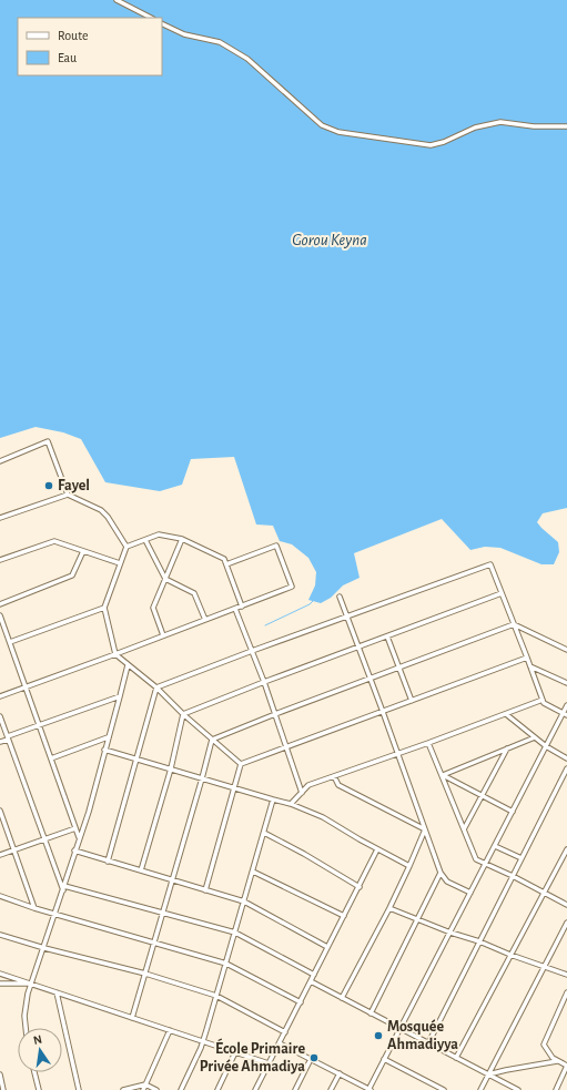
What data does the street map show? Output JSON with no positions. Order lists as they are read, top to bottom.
{
  "water": ["Gorou Keyna"],
  "places": ["Fayel", "Mosquée Ahmadiyya", "École Primaire Privée Ahmadiya"],
  "legend": ["Route", "Eau"],
  "north": "top"
}
